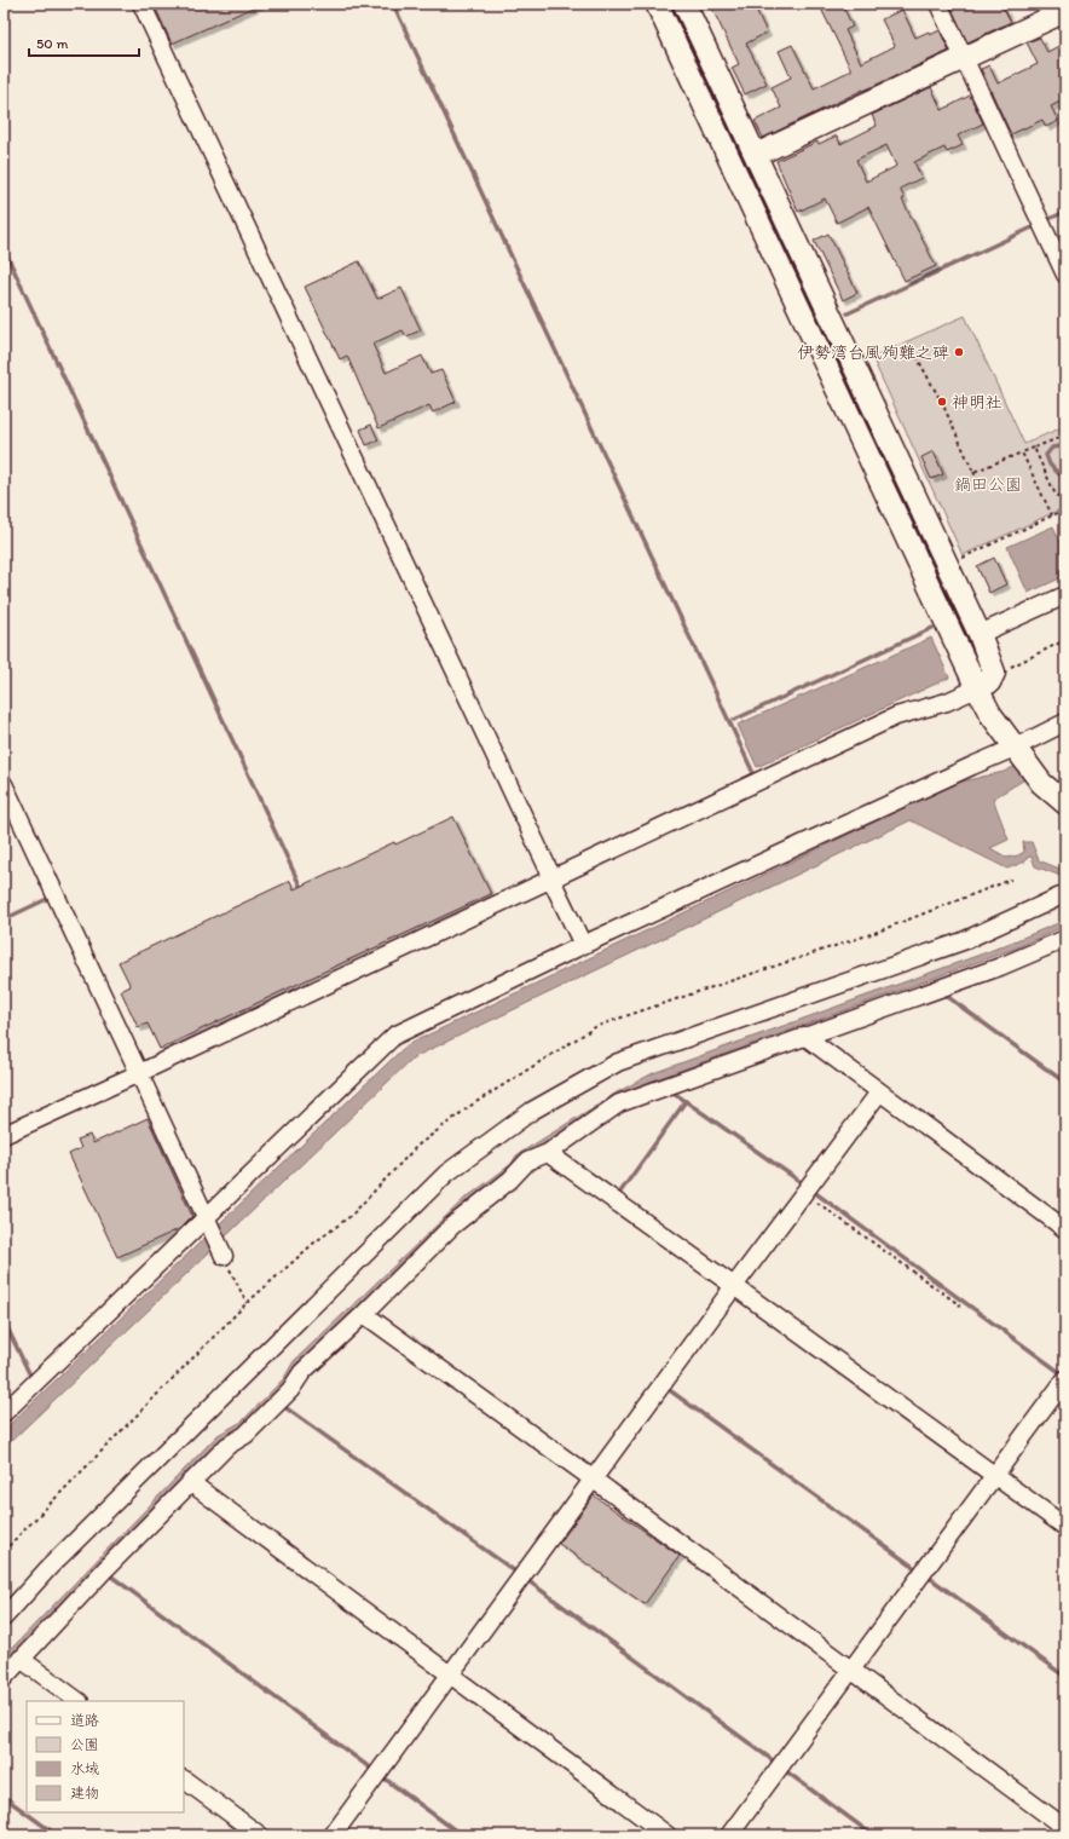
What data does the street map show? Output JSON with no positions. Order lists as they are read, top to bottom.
{
  "parks": ["鍋田公園"],
  "places": ["伊勢湾台風殉難之碑", "神明社"],
  "legend": [
    "道路",
    "公園",
    "水域",
    "建物"
  ],
  "scale_bar": "50 m"
}
